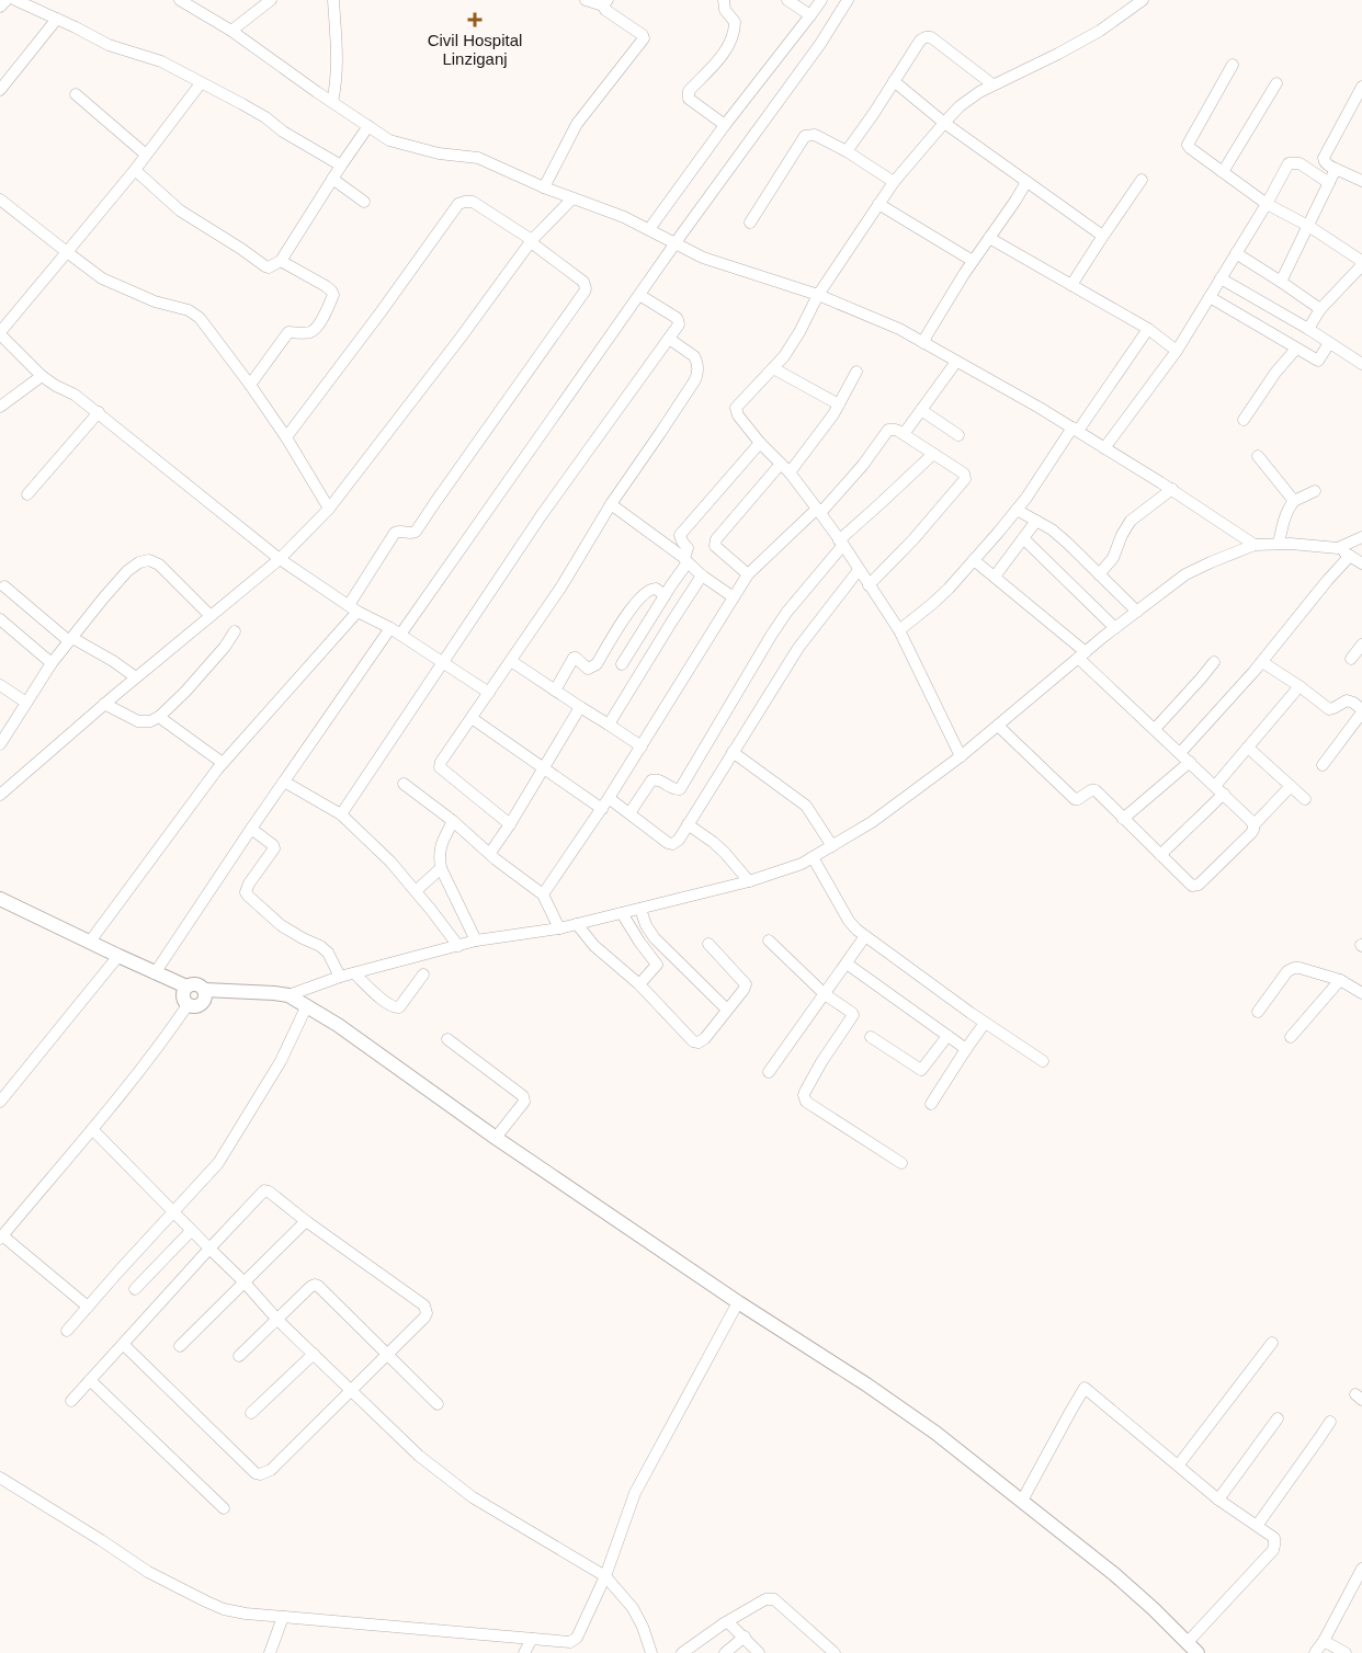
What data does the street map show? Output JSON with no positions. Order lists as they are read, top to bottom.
{
  "places": {
    "health": ["Civil Hospital Linziganj"]
  }
}
